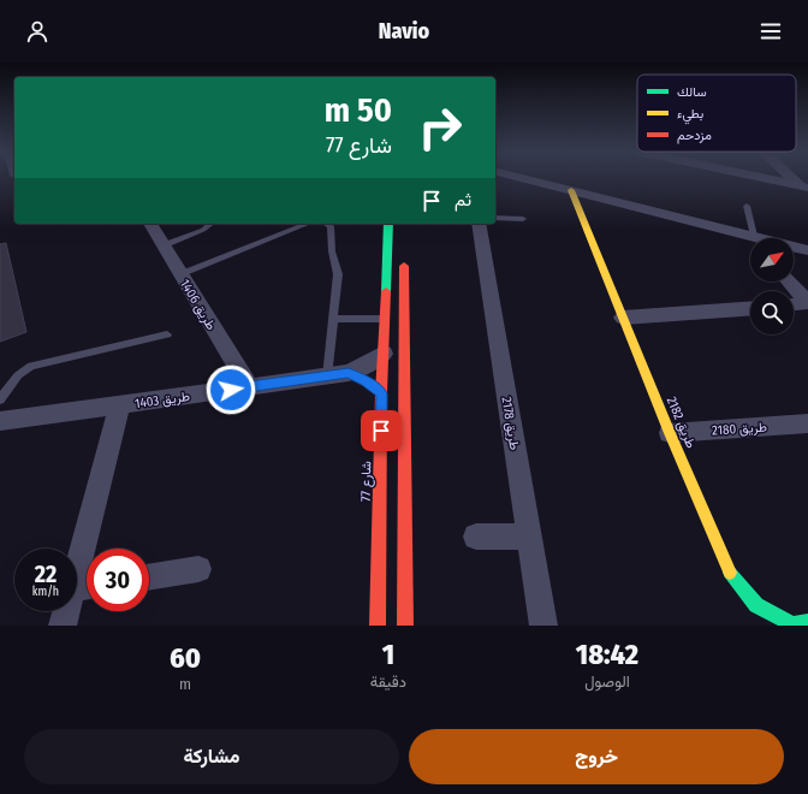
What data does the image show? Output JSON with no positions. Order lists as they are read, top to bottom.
{
  "streets": {
    "street": [
      "طريق 1406",
      "طريق 1403",
      "طريق 2182",
      "طريق 2178",
      "طريق 2180",
      "شارع 77"
    ]
  },
  "crossings": [
    ["طريق 1406", "طريق 1403"],
    ["طريق 1403", "شارع 77"],
    ["طريق 2182", "طريق 2180"]
  ],
  "legend": ["سالك", "بطيء", "مزدحم"],
  "north": "top right",
  "page": {
    "header": "Navio",
    "turn": ["50 m", "شارع 77"],
    "then": "ثم",
    "speed": "22 km/h",
    "limit": "30",
    "eta": [
      "18:42",
      "الوصول",
      "1",
      "دقيقة",
      "60",
      "m"
    ],
    "buttons": ["خروج", "مشاركة"]
  }
}
